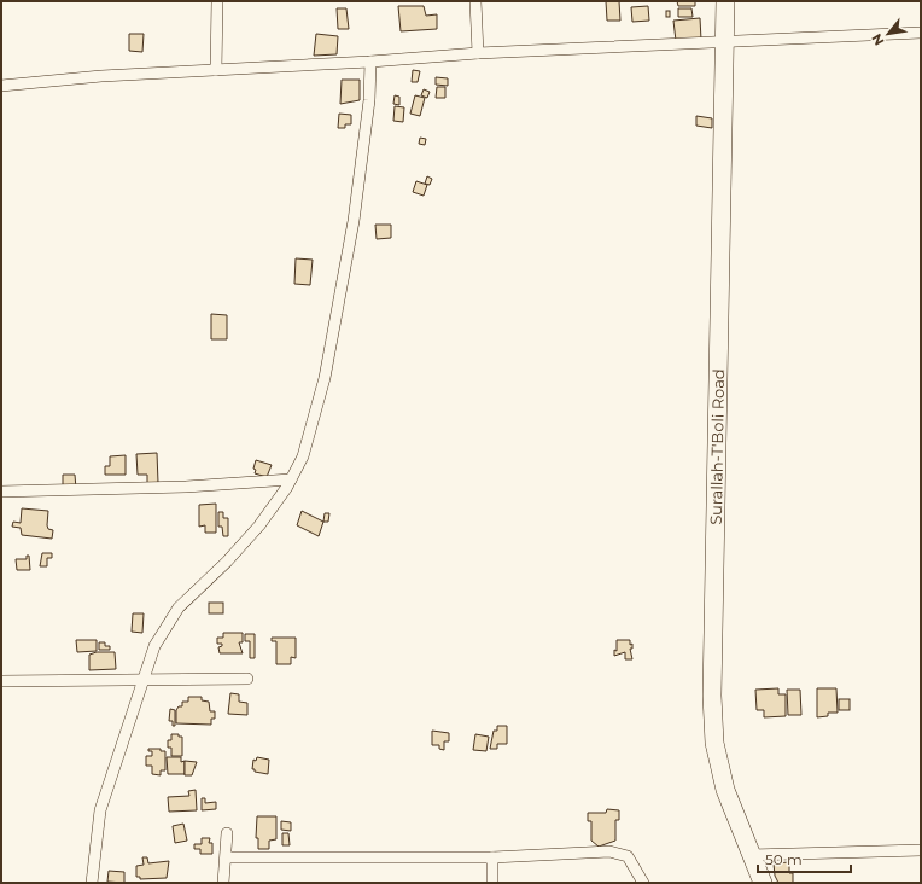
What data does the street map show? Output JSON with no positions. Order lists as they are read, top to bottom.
{
  "streets": {
    "main road": ["Surallah-T'Boli Road"]
  },
  "scale_bar": "50 m",
  "north": "bottom left"
}
